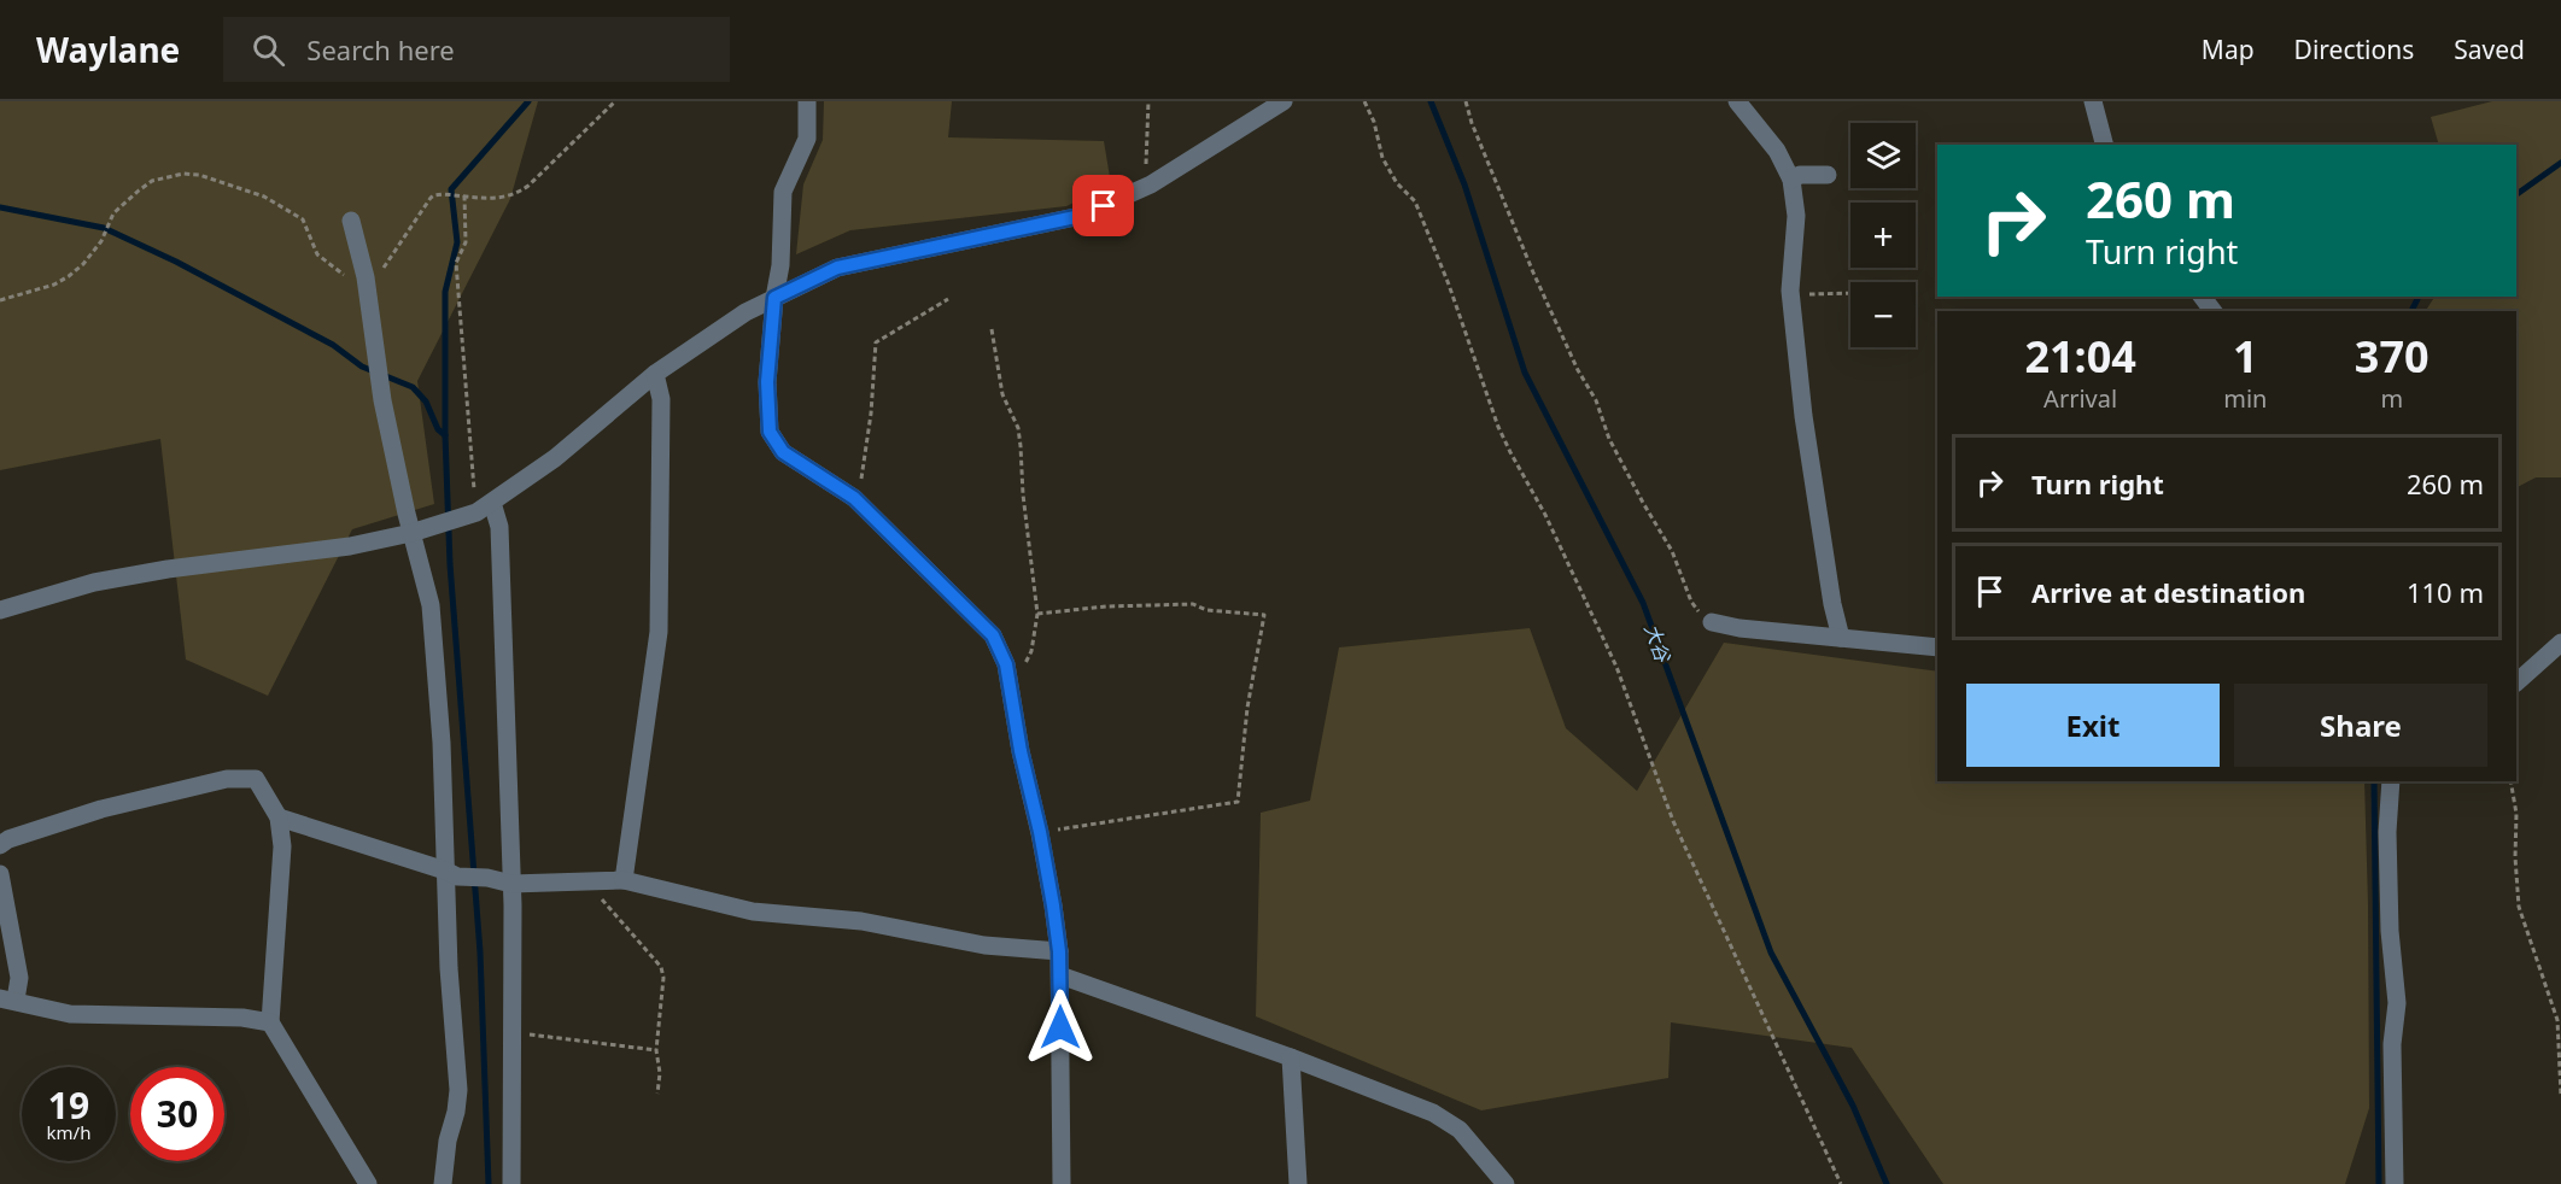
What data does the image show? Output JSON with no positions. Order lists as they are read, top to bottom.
{
  "water": ["大谷"],
  "page": {
    "header": "Waylane",
    "search": "Search here",
    "nav": ["Map", "Directions", "Saved"],
    "map_buttons": ["+", "−"],
    "turn": ["260 m", "Turn right"],
    "eta": [
      "21:04",
      "Arrival",
      "1",
      "min",
      "370",
      "m"
    ],
    "list": [
      {
        "name": "Turn right",
        "value": "260 m"
      },
      {
        "name": "Arrive at destination",
        "value": "110 m"
      }
    ],
    "buttons": ["Exit", "Share"],
    "speed": "19 km/h",
    "limit": "30"
  }
}
